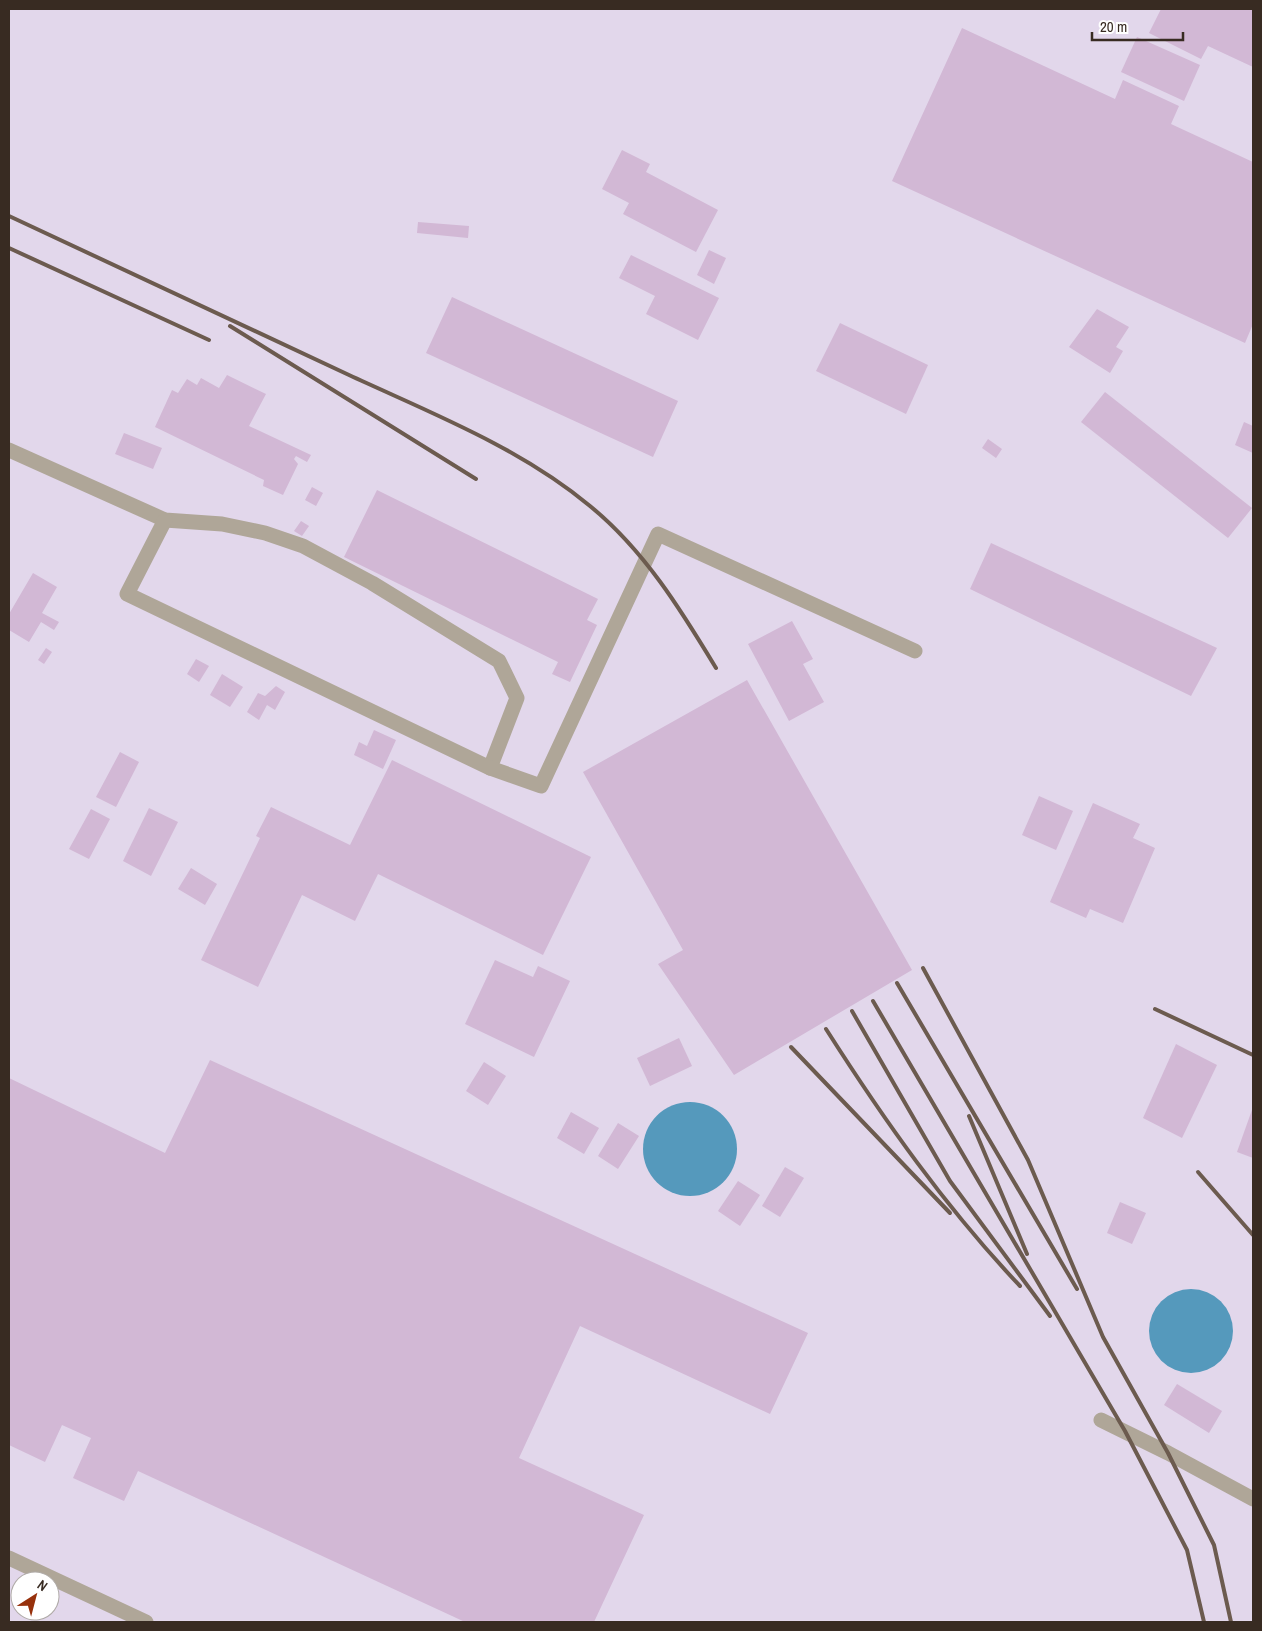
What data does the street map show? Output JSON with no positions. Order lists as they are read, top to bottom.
{
  "scale_bar": "20 m",
  "north": "top right"
}
